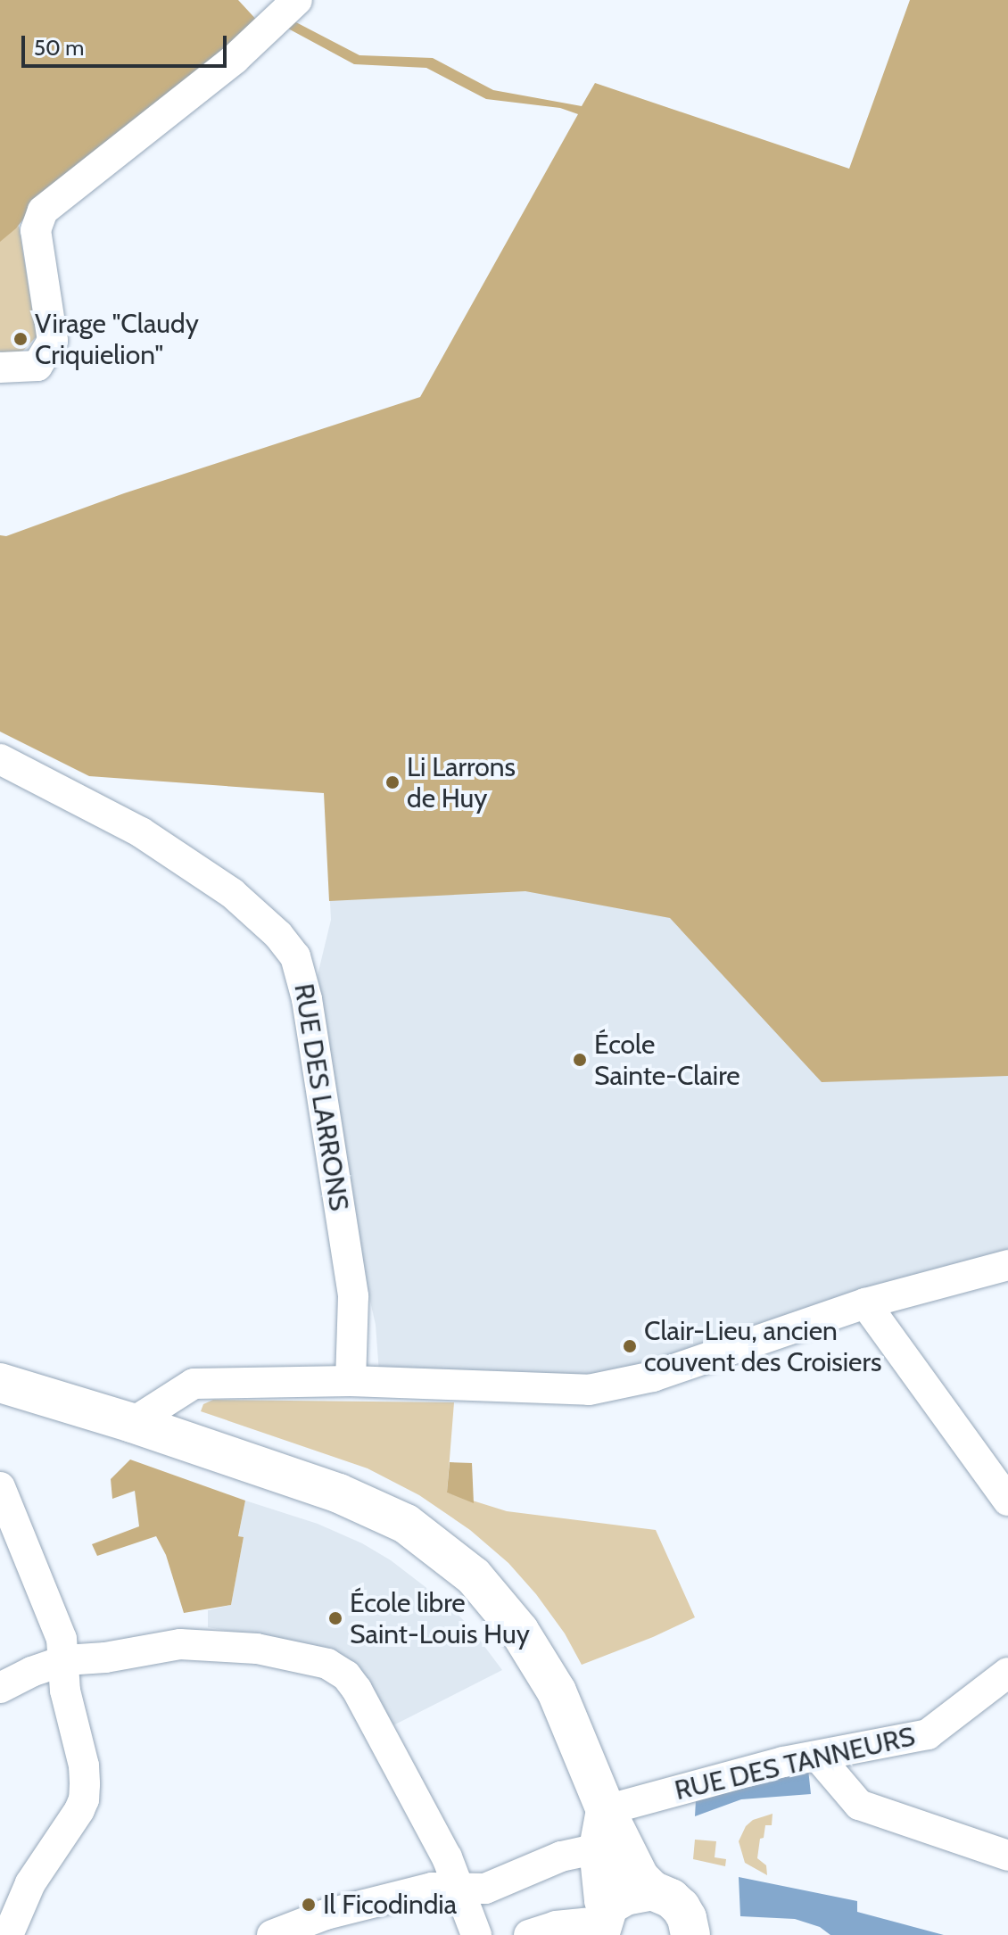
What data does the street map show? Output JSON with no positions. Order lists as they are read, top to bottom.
{
  "streets": {
    "street": ["RUE DES LARRONS", "RUE DES TANNEURS"]
  },
  "places": [
    "Virage \"Claudy Criquielion\"",
    "Li Larrons de Huy",
    "École Sainte-Claire",
    "Clair-Lieu, ancien couvent des Croisiers",
    "École libre Saint-Louis Huy",
    "Il Ficodindia"
  ],
  "scale_bar": "50 m"
}
